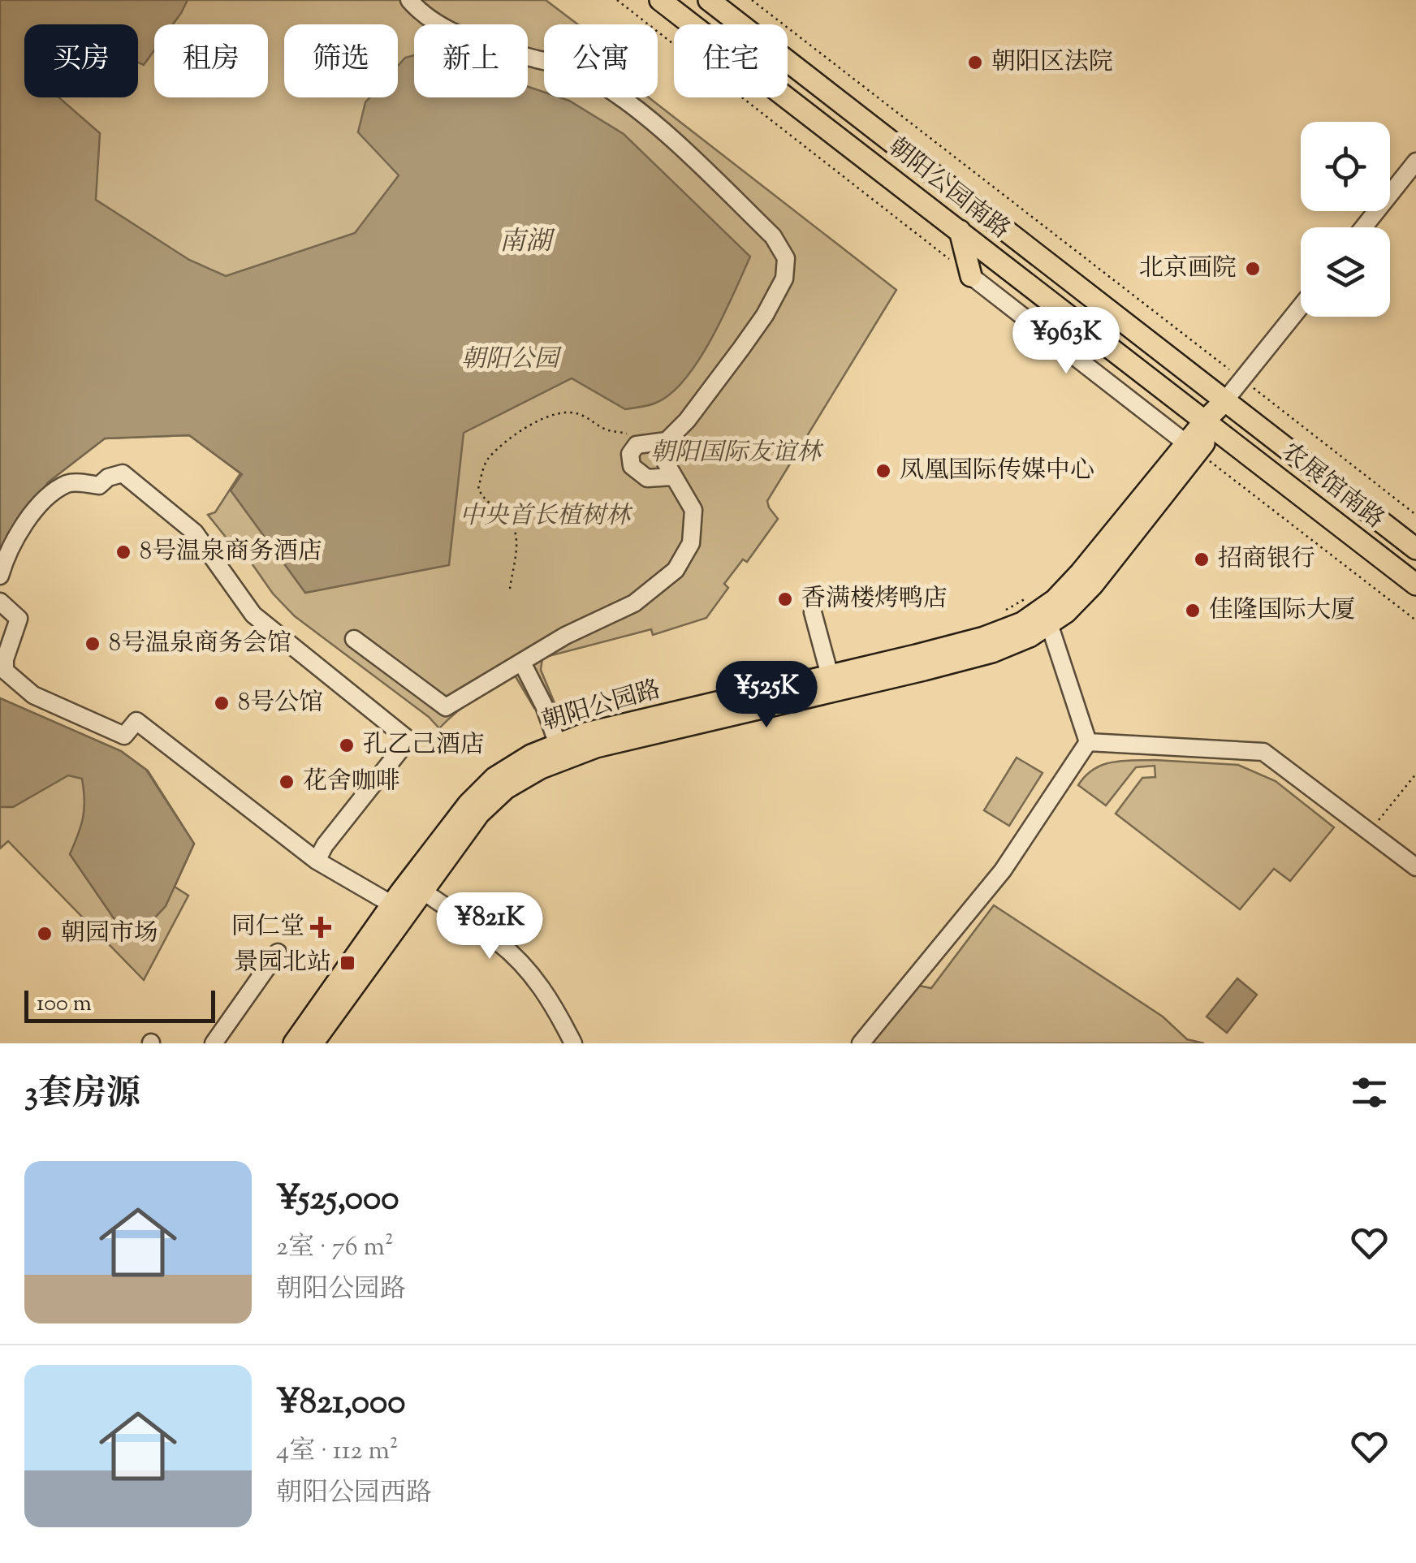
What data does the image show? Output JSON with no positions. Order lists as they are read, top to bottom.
{
  "streets": {
    "main road": ["朝阳公园南路", "农展馆南路", "朝阳公园路"]
  },
  "crossings": [
    ["朝阳公园南路", "农展馆南路"],
    ["朝阳公园南路", "朝阳公园路"],
    ["农展馆南路", "朝阳公园路"]
  ],
  "water": ["南湖"],
  "parks": ["朝阳公园", "朝阳国际友谊林", "中央首长植树林"],
  "places": {
    "other": [
      "朝阳区法院",
      "北京画院",
      "凤凰国际传媒中心",
      "8号温泉商务酒店",
      "招商银行",
      "香满楼烤鸭店",
      "佳隆国际大厦",
      "8号温泉商务会馆",
      "8号公馆",
      "孔乙己酒店",
      "花舍咖啡",
      "朝园市场"
    ],
    "health": ["同仁堂"],
    "transit": ["景园北站"]
  },
  "scale_bar": "100 m",
  "page": {
    "chip": [
      "买房",
      "租房",
      "筛选",
      "新上",
      "公寓",
      "住宅"
    ],
    "price": ["¥963K", "¥525K", "¥821K"],
    "scale": "100 m",
    "heading": "3套房源",
    "list": [
      {
        "name": "¥525,000",
        "note": "2室 · 76 m² · 朝阳公园路"
      },
      {
        "name": "¥821,000",
        "note": "4室 · 112 m² · 朝阳公园西路"
      }
    ]
  }
}
